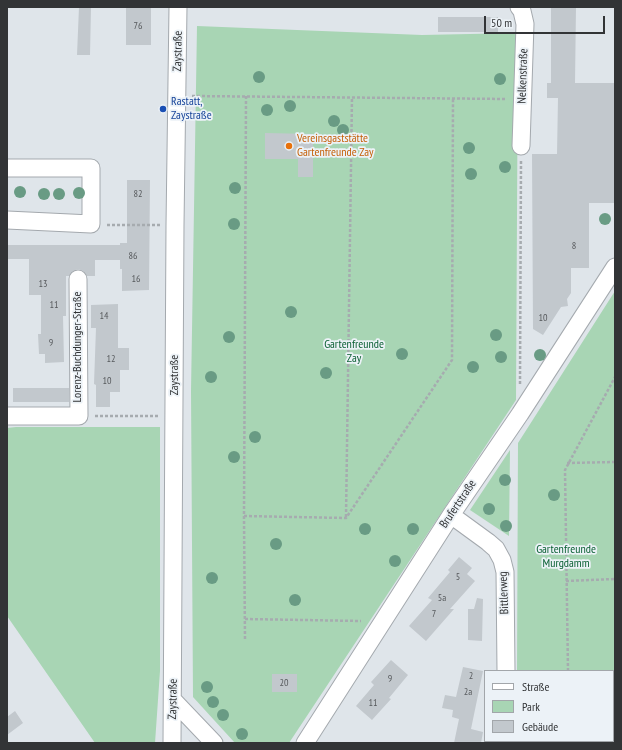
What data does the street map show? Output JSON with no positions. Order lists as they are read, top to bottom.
{
  "streets": {
    "street": [
      "Zaystraße",
      "Nelkenstraße",
      "Lorenz-Buchdunger-Straße",
      "Brufertstraße",
      "Bittlerweg"
    ]
  },
  "crossings": [
    ["Brufertstraße", "Bittlerweg"]
  ],
  "parks": ["Gartenfreunde Zay", "Gartenfreunde Murgdamm"],
  "places": ["Rastatt, Zaystraße", "Vereinsgaststätte Gartenfreunde Zay"],
  "house_numbers": [
    "76",
    "82",
    "8",
    "86",
    "16",
    "13",
    "11",
    "14",
    "10",
    "9",
    "12",
    "10",
    "5",
    "5a",
    "7",
    "2",
    "9",
    "20",
    "2a",
    "11"
  ],
  "legend": ["Straße", "Park", "Gebäude"],
  "scale_bar": "50 m"
}
